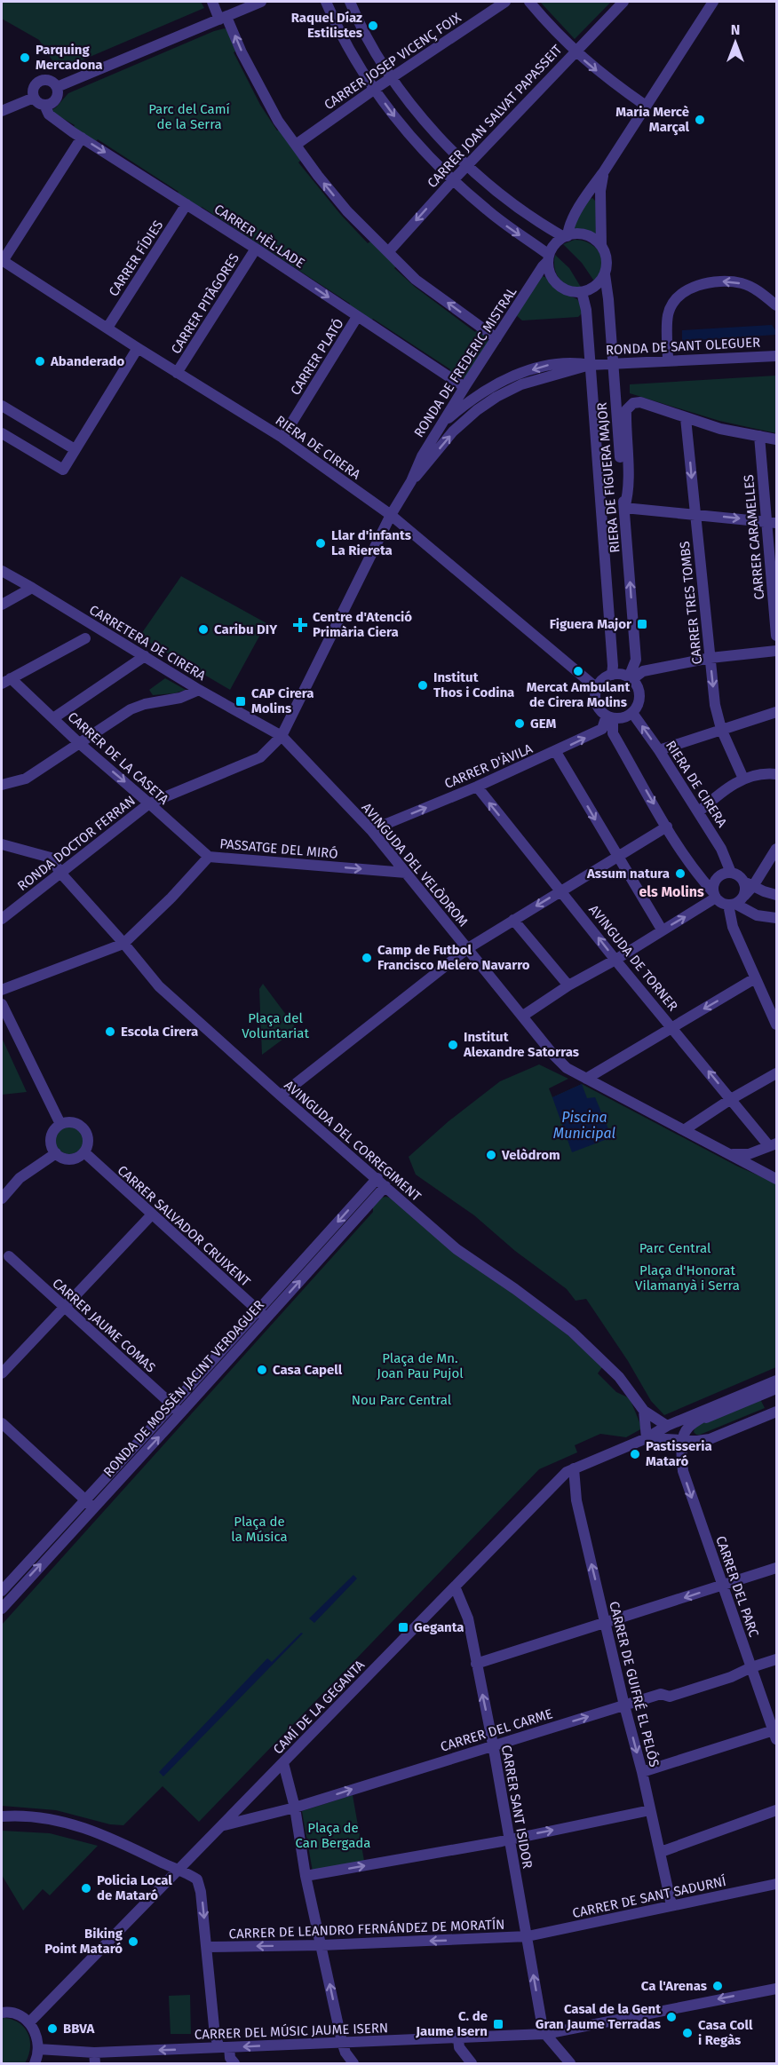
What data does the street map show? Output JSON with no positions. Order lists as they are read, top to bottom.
{
  "streets": {
    "street": [
      "CARRER JOSEP VICENÇ FOIX",
      "CARRER JOAN SALVAT PAPASSEIT",
      "CARRER HÈL·LADE",
      "CARRER FÍDIES",
      "CARRER PITÀGORES",
      "RONDA DE SANT OLEGUER",
      "CARRER PLATÓ",
      "RONDA DE FREDERIC MISTRAL",
      "RIERA DE CIRERA",
      "RIERA DE FIGUERA MAJOR",
      "CARRER CARAMELLES",
      "CARRER TRES TOMBS",
      "CARRETERA DE CIRERA",
      "CARRER DE LA CASETA",
      "CARRER D'ÀVILA",
      "RONDA DOCTOR FERRAN",
      "PASSATGE DEL MIRÓ",
      "AVINGUDA DEL VELÒDROM",
      "AVINGUDA DE TORNER",
      "AVINGUDA DEL CORREGIMENT",
      "CARRER SALVADOR CRUIXENT",
      "CARRER JAUME COMAS",
      "RONDA DE MOSSÈN JACINT VERDAGUER",
      "CARRER DEL PARC",
      "CARRER DE GUIFRÉ EL PELÓS",
      "CAMÍ DE LA GEGANTA",
      "CARRER DEL CARME",
      "CARRER SANT ISIDOR",
      "CARRER DE SANT SADURNÍ",
      "CARRER DE LEANDRO FERNÁNDEZ DE MORATÍN",
      "CARRER DEL MÚSIC JAUME ISERN"
    ]
  },
  "crossings": [
    ["CARRER HÈL·LADE", "CARRER FÍDIES"],
    ["CARRER HÈL·LADE", "CARRER PITÀGORES"],
    ["CARRER HÈL·LADE", "CARRER PLATÓ"],
    ["CARRER HÈL·LADE", "RONDA DE FREDERIC MISTRAL"],
    ["CARRER FÍDIES", "RIERA DE CIRERA"],
    ["CARRER PITÀGORES", "RIERA DE CIRERA"],
    ["RONDA DE SANT OLEGUER", "RONDA DE FREDERIC MISTRAL"],
    ["RONDA DE SANT OLEGUER", "RIERA DE FIGUERA MAJOR"],
    ["CARRER PLATÓ", "RIERA DE CIRERA"],
    ["RONDA DE FREDERIC MISTRAL", "RIERA DE FIGUERA MAJOR"],
    ["RIERA DE CIRERA", "RIERA DE FIGUERA MAJOR"],
    ["RIERA DE CIRERA", "CARRER D'ÀVILA"],
    ["RIERA DE FIGUERA MAJOR", "CARRER D'ÀVILA"],
    ["CARRETERA DE CIRERA", "RONDA DOCTOR FERRAN"],
    ["CARRETERA DE CIRERA", "AVINGUDA DEL VELÒDROM"],
    ["CARRER DE LA CASETA", "RONDA DOCTOR FERRAN"],
    ["CARRER DE LA CASETA", "PASSATGE DEL MIRÓ"],
    ["CARRER D'ÀVILA", "AVINGUDA DEL VELÒDROM"],
    ["CARRER D'ÀVILA", "AVINGUDA DE TORNER"],
    ["RONDA DOCTOR FERRAN", "AVINGUDA DEL VELÒDROM"],
    ["RONDA DOCTOR FERRAN", "AVINGUDA DEL CORREGIMENT"],
    ["PASSATGE DEL MIRÓ", "AVINGUDA DEL VELÒDROM"],
    ["PASSATGE DEL MIRÓ", "AVINGUDA DEL CORREGIMENT"],
    ["AVINGUDA DEL CORREGIMENT", "RONDA DE MOSSÈN JACINT VERDAGUER"],
    ["AVINGUDA DEL CORREGIMENT", "CAMÍ DE LA GEGANTA"],
    ["CARRER SALVADOR CRUIXENT", "RONDA DE MOSSÈN JACINT VERDAGUER"],
    ["CARRER JAUME COMAS", "RONDA DE MOSSÈN JACINT VERDAGUER"],
    ["CARRER DEL PARC", "CARRER DEL CARME"],
    ["CARRER DE GUIFRÉ EL PELÓS", "CAMÍ DE LA GEGANTA"],
    ["CARRER DE GUIFRÉ EL PELÓS", "CARRER DEL CARME"],
    ["CARRER DE GUIFRÉ EL PELÓS", "CARRER DE SANT SADURNÍ"],
    ["CAMÍ DE LA GEGANTA", "CARRER DEL CARME"],
    ["CAMÍ DE LA GEGANTA", "CARRER SANT ISIDOR"],
    ["CARRER DEL CARME", "CARRER SANT ISIDOR"],
    ["CARRER SANT ISIDOR", "CARRER DE SANT SADURNÍ"],
    ["CARRER SANT ISIDOR", "CARRER DE LEANDRO FERNÁNDEZ DE MORATÍN"],
    ["CARRER SANT ISIDOR", "CARRER DEL MÚSIC JAUME ISERN"],
    ["CARRER DE SANT SADURNÍ", "CARRER DE LEANDRO FERNÁNDEZ DE MORATÍN"]
  ],
  "one_way": [
    "CARRER TRES TOMBS",
    "CARRER D'ÀVILA",
    "PASSATGE DEL MIRÓ",
    "CARRER DEL PARC",
    "CARRER SANT ISIDOR",
    "CARRER DEL MÚSIC JAUME ISERN"
  ],
  "districts": ["els Molins"],
  "water": ["Piscina Municipal"],
  "parks": [
    "Parc del Camí de la Serra",
    "Plaça del Voluntariat",
    "Parc Central",
    "Plaça d'Honorat Vilamanyà i Serra",
    "Plaça de Mn. Joan Pau Pujol",
    "Nou Parc Central",
    "Plaça de la Música",
    "Plaça de Can Bergada"
  ],
  "places": {
    "other": [
      "Raquel Díaz Estilistes",
      "Parquing Mercadona",
      "Maria Mercè Marçal",
      "Abanderado",
      "Llar d'infants La Riereta",
      "Caribu DIY",
      "Mercat Ambulant de Cirera Molins",
      "Institut Thos i Codina",
      "GEM",
      "Assum natura",
      "Camp de Futbol Francisco Melero Navarro",
      "Escola Cirera",
      "Institut Alexandre Satorras",
      "Velòdrom",
      "Casa Capell",
      "Pastisseria Mataró",
      "Policia Local de Mataró",
      "Biking Point Mataró",
      "Ca l'Arenas",
      "Casal de la Gent Gran Jaume Terradas",
      "BBVA",
      "Casa Coll i Regàs"
    ],
    "transit": [
      "Figuera Major",
      "CAP Cirera Molins",
      "Geganta",
      "C. de Jaume Isern"
    ],
    "health": ["Centre d'Atenció Primària Ciera"]
  },
  "north": "top"
}
